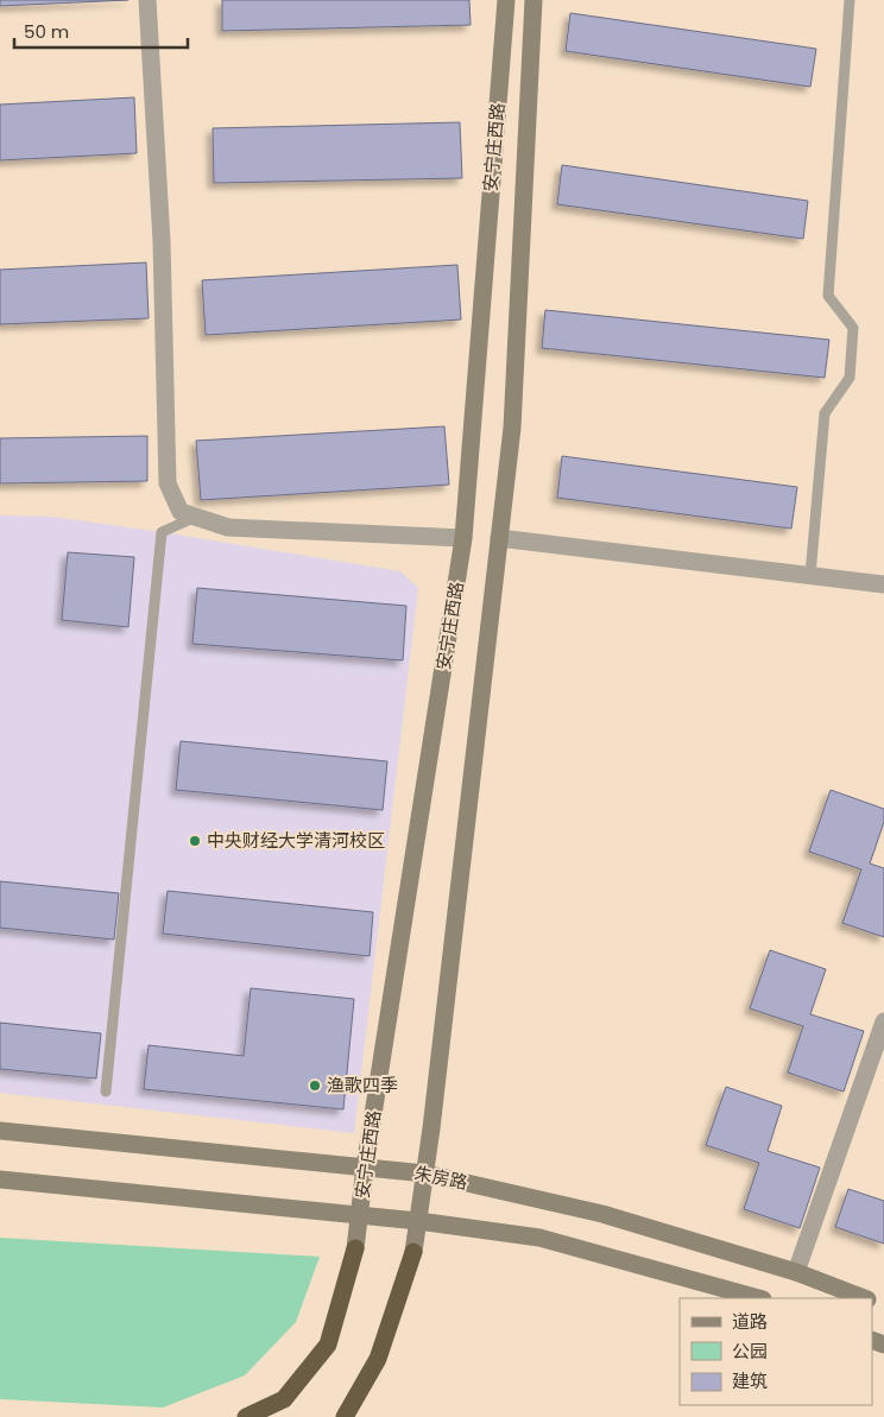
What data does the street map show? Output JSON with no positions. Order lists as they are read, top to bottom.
{
  "streets": {
    "main road": ["安宁庄西路", "朱房路"]
  },
  "crossings": [
    ["安宁庄西路", "朱房路"]
  ],
  "places": ["中央财经大学清河校区", "渔歌四季"],
  "legend": ["道路", "公园", "建筑"],
  "scale_bar": "50 m"
}
